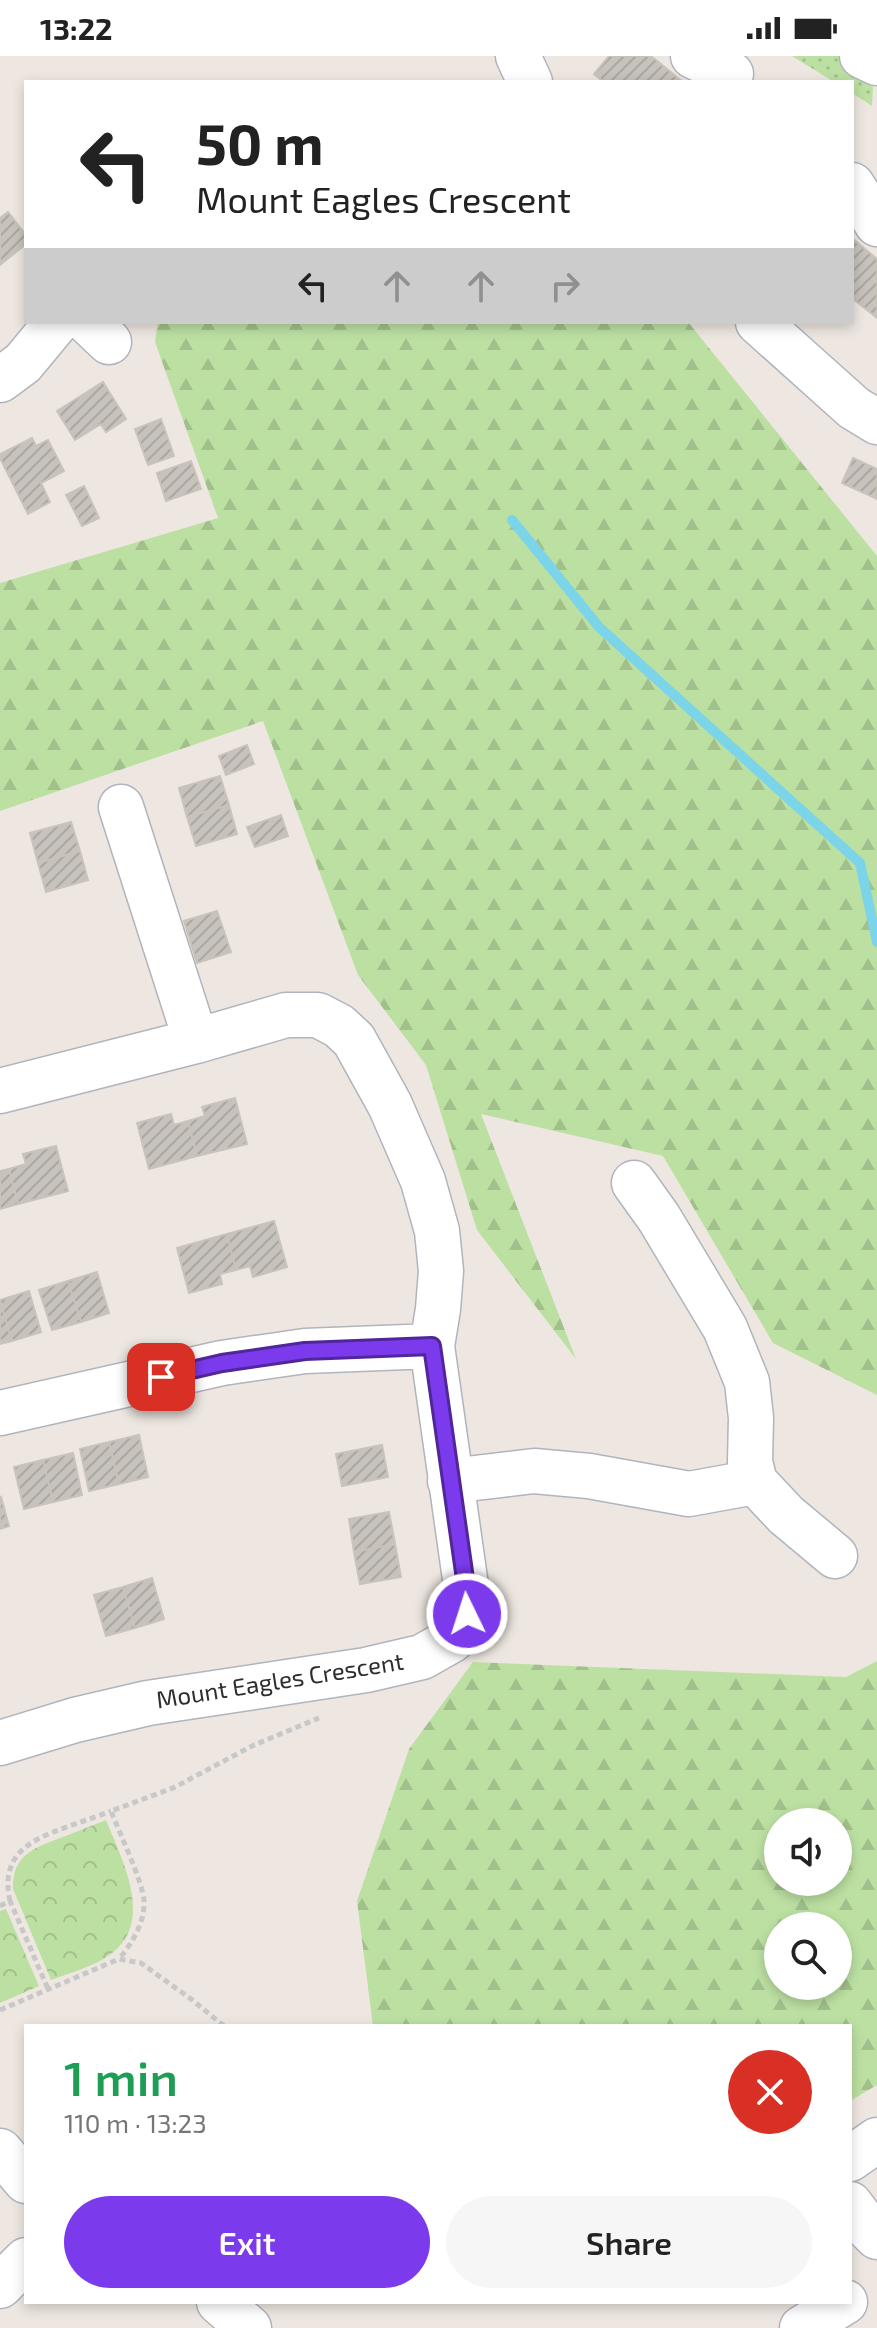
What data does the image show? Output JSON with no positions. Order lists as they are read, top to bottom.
{
  "streets": {
    "street": ["Mount Eagles Crescent"]
  },
  "page": {
    "status": "13:22",
    "turn": ["50 m", "Mount Eagles Crescent"],
    "heading": ["1 min", "110 m · 13:23"],
    "buttons": ["Exit", "Share"]
  }
}
